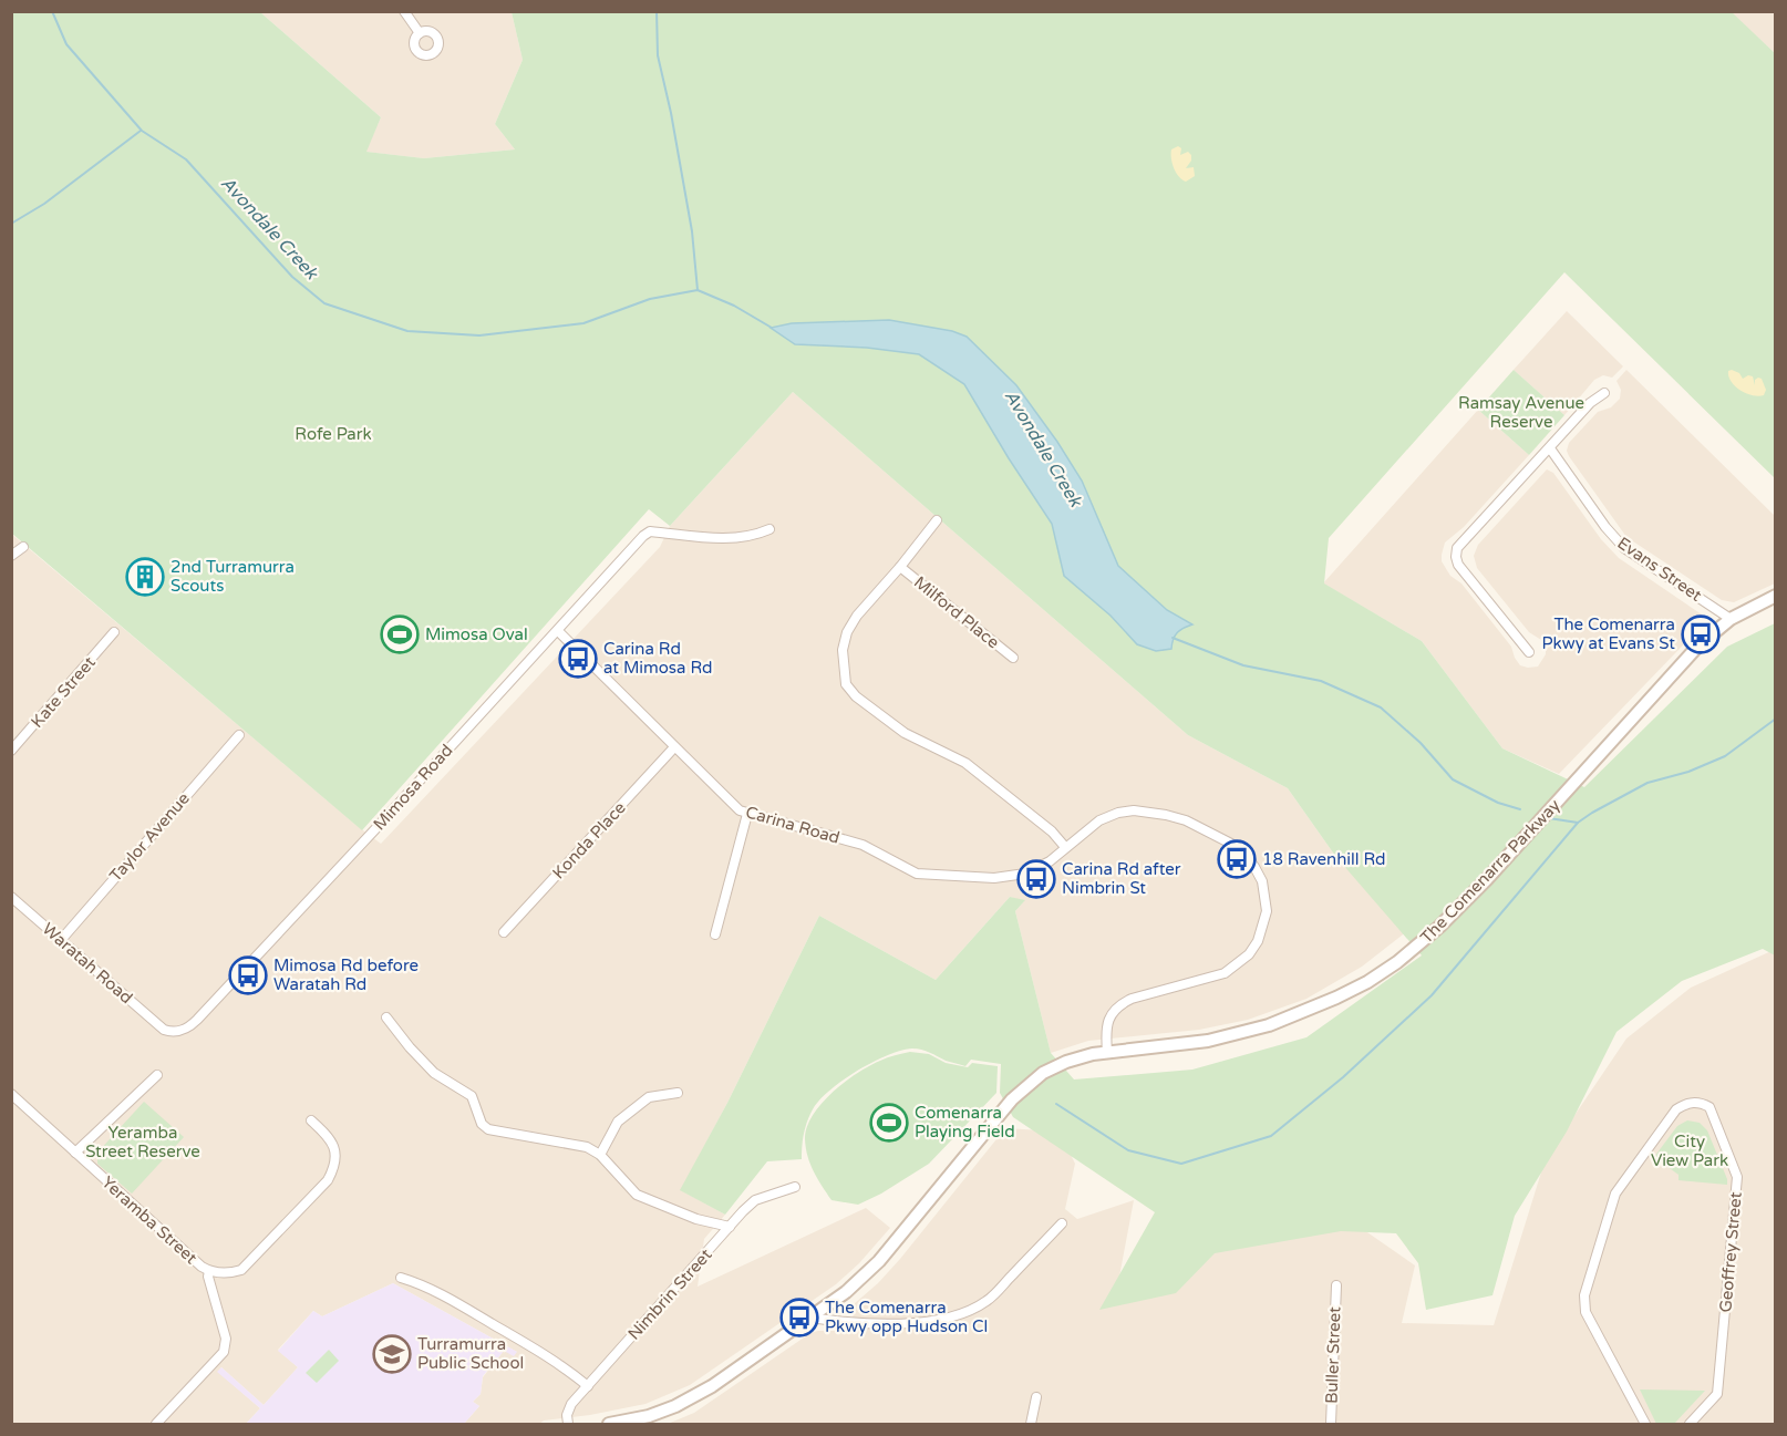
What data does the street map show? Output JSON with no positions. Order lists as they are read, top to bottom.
{
  "streets": {
    "main road": ["The Comenarra Parkway"],
    "street": [
      "Evans Street",
      "Milford Place",
      "Kate Street",
      "Mimosa Road",
      "Carina Road",
      "Taylor Avenue",
      "Konda Place",
      "Waratah Road",
      "Yeramba Street",
      "Geoffrey Street",
      "Nimbrin Street",
      "Buller Street"
    ]
  },
  "crossings": [
    ["Evans Street", "The Comenarra Parkway"],
    ["Mimosa Road", "Carina Road"],
    ["Mimosa Road", "Waratah Road"],
    ["Carina Road", "Konda Place"],
    ["Taylor Avenue", "Waratah Road"]
  ],
  "water": ["Avondale Creek"],
  "parks": [
    "Ramsay Avenue Reserve",
    "Rofe Park",
    "Yeramba Street Reserve",
    "City View Park"
  ],
  "places": {
    "building": ["2nd Turramurra Scouts"],
    "sports": ["Mimosa Oval", "Comenarra Playing Field"],
    "bus stop": [
      "The Comenarra Pkwy at Evans St",
      "Carina Rd at Mimosa Rd",
      "18 Ravenhill Rd",
      "Carina Rd after Nimbrin St",
      "Mimosa Rd before Waratah Rd",
      "The Comenarra Pkwy opp Hudson Cl"
    ],
    "school or university": ["Turramurra Public School"]
  }
}
